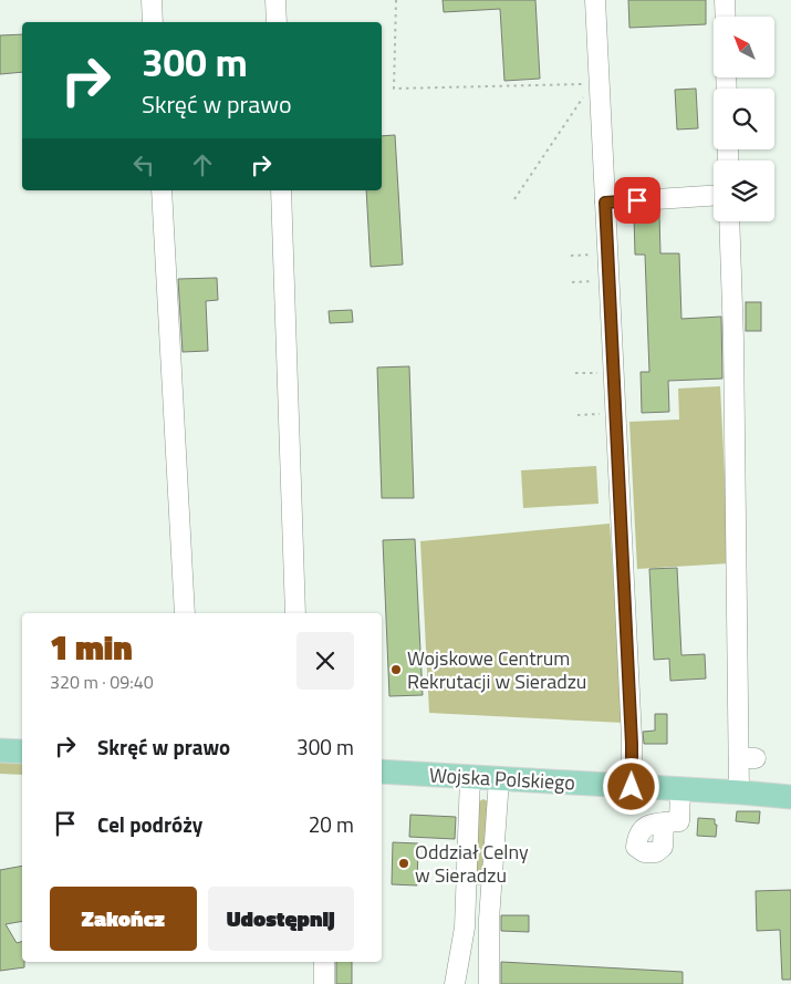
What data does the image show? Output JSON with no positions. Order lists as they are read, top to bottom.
{
  "streets": {
    "main road": ["Wojska Polskiego"]
  },
  "places": ["Wojskowe Centrum Rekrutacji w Sieradzu", "Oddział Celny w Sieradzu"],
  "north": "top left",
  "page": {
    "turn": ["300 m", "Skręć w prawo"],
    "heading": ["1 min", "320 m · 09:40"],
    "list": [
      {
        "name": "Skręć w prawo",
        "value": "300 m"
      },
      {
        "name": "Cel podróży",
        "value": "20 m"
      }
    ],
    "buttons": ["Zakończ", "Udostępnij"]
  }
}
